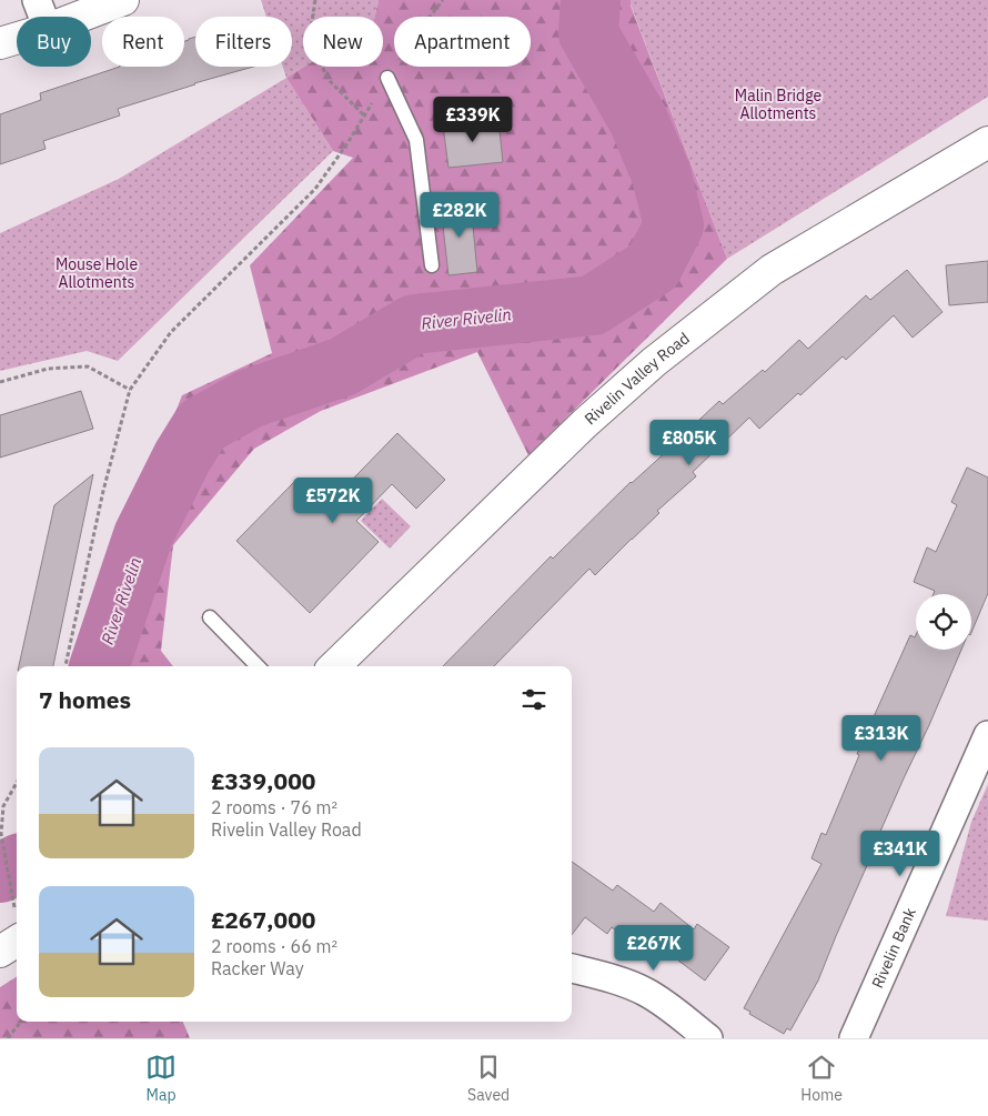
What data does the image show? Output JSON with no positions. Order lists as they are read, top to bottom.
{
  "streets": {
    "main road": ["Rivelin Valley Road"],
    "street": ["Rivelin Bank"]
  },
  "water": ["River Rivelin"],
  "parks": ["Malin Bridge Allotments", "Mouse Hole Allotments"],
  "page": {
    "chip": [
      "Buy",
      "Rent",
      "Filters",
      "New",
      "Apartment"
    ],
    "price": [
      "£339K",
      "£282K",
      "£805K",
      "£572K",
      "£313K",
      "£341K",
      "£267K"
    ],
    "heading": "7 homes",
    "list": [
      {
        "name": "£339,000",
        "note": "2 rooms · 76 m² · Rivelin Valley Road"
      },
      {
        "name": "£267,000",
        "note": "2 rooms · 66 m² · Racker Way"
      }
    ],
    "tabs": ["Map", "Saved", "Home"]
  }
}
